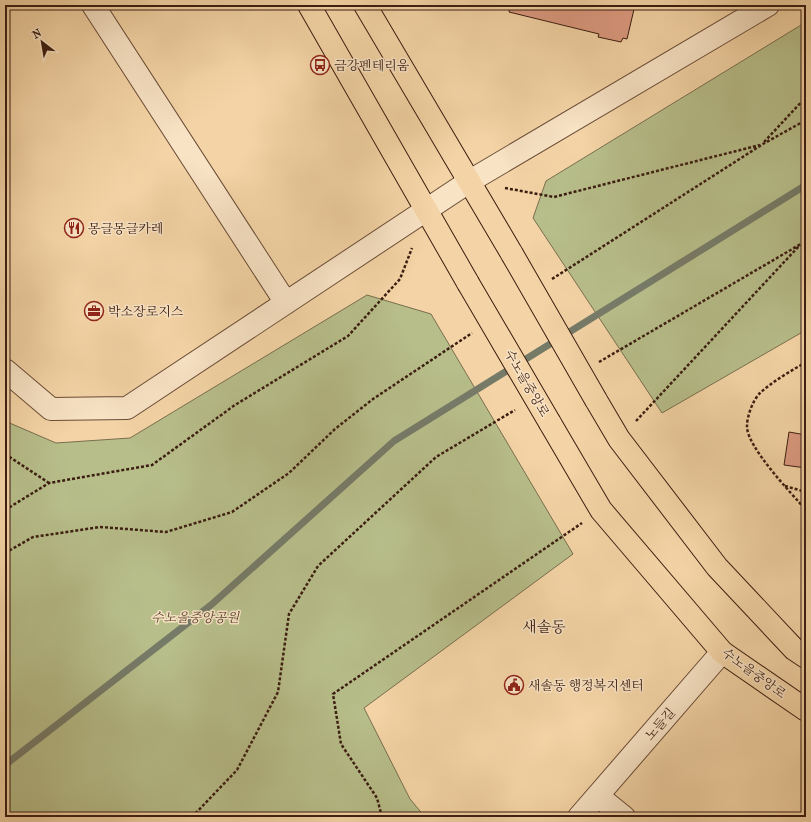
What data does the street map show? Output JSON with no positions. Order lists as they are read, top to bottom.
{
  "streets": {
    "main road": ["수노을중앙로"],
    "street": ["노들길"]
  },
  "crossings": [
    ["수노을중앙로", "노들길"]
  ],
  "districts": ["새솔동"],
  "parks": ["수노을중앙공원"],
  "places": {
    "bus stop": ["금강펜테리움"],
    "restaurant": ["몽글몽글카레"],
    "office": ["박소장로지스"],
    "public building": ["새솔동 행정복지센터"]
  },
  "north": "top left"
}
